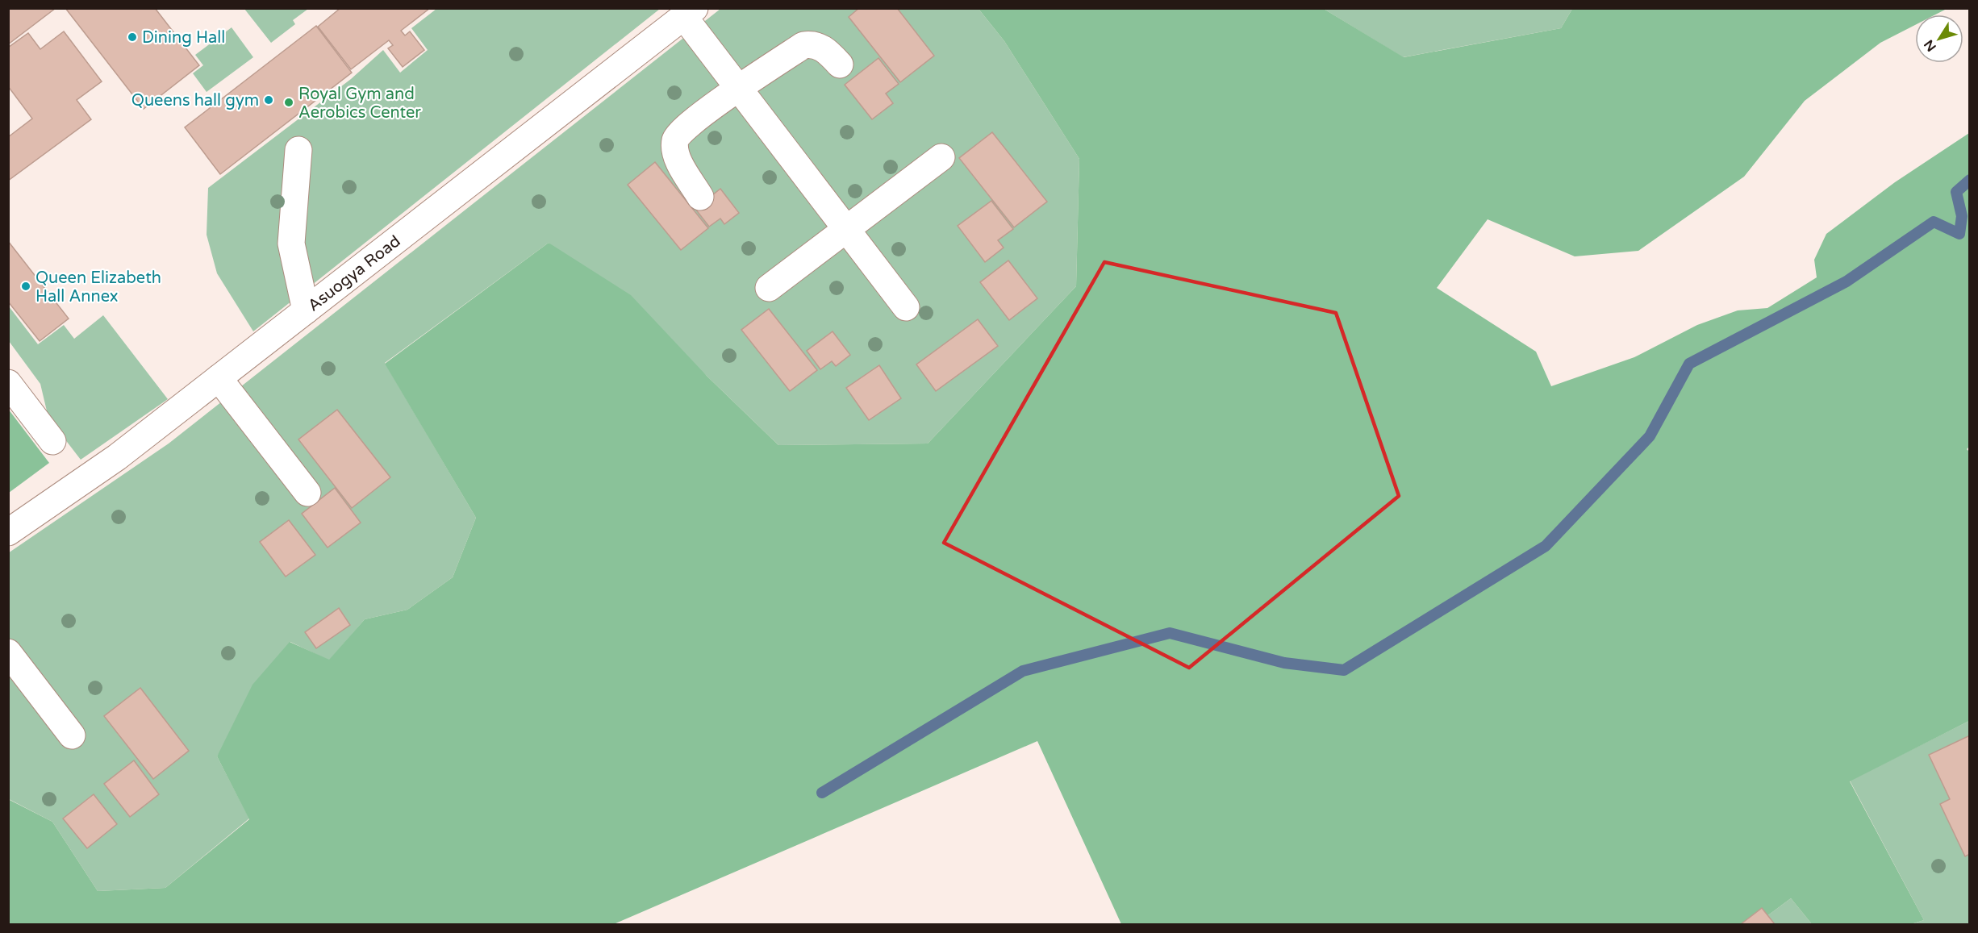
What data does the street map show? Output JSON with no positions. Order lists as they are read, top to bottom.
{
  "streets": {
    "street": ["Asuogya Road"]
  },
  "places": [
    "Dining Hall",
    "Queens hall gym",
    "Royal Gym and Aerobics Center",
    "Queen Elizabeth Hall Annex"
  ],
  "north": "bottom left"
}
